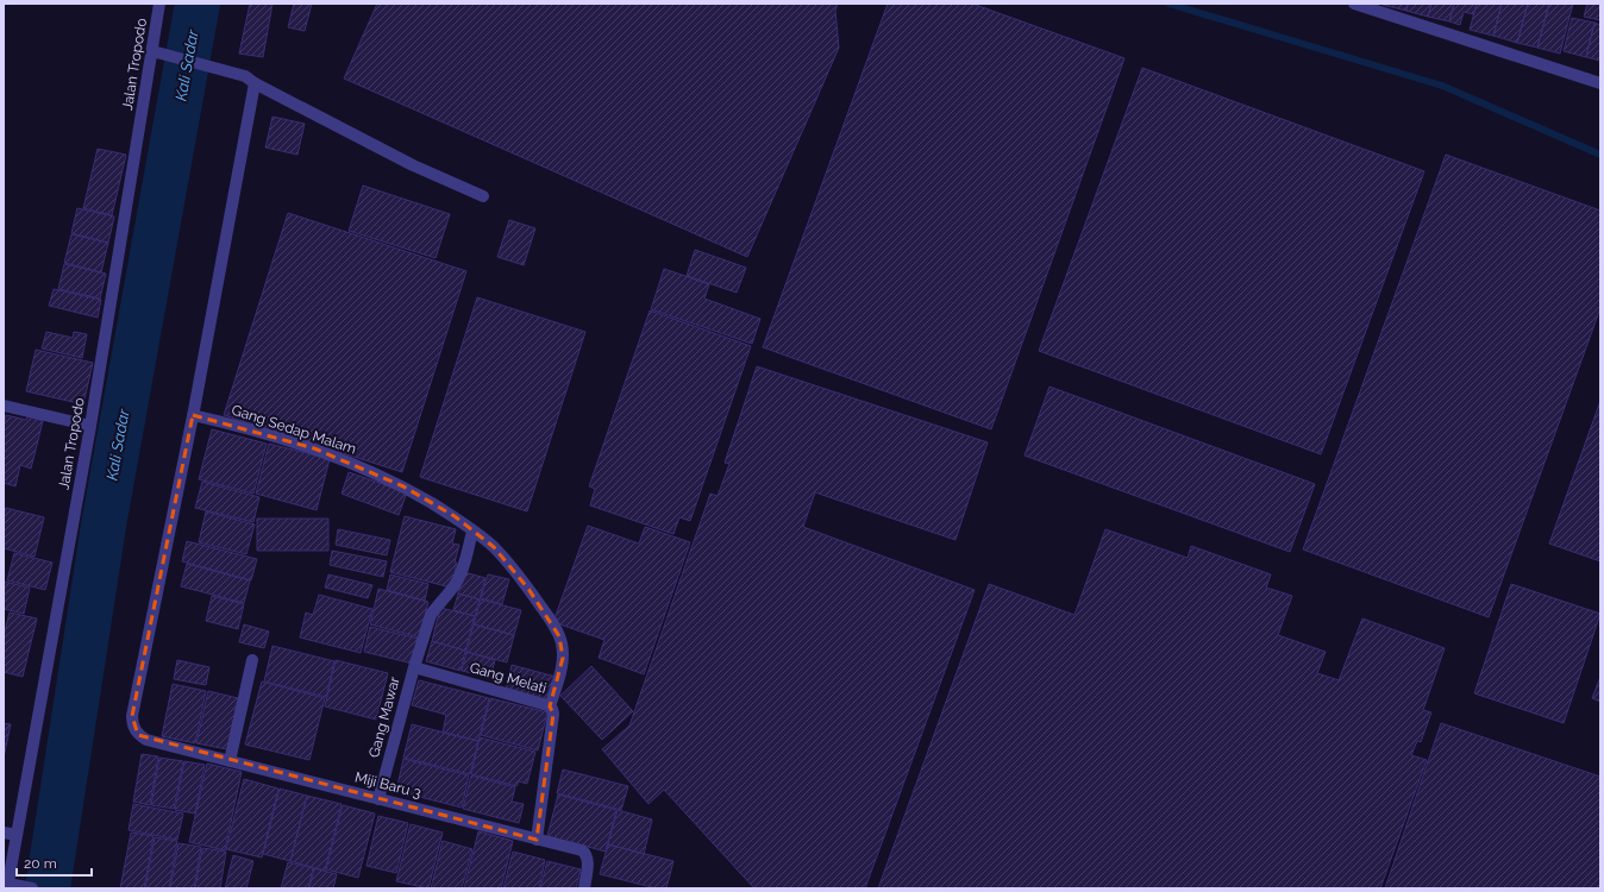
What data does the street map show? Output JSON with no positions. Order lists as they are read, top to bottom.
{
  "streets": {
    "street": [
      "Jalan Tropodo",
      "Gang Sedap Malam",
      "Gang Melati",
      "Gang Mawar",
      "Miji Baru 3"
    ]
  },
  "crossings": [
    ["Gang Sedap Malam", "Gang Melati"],
    ["Gang Sedap Malam", "Gang Mawar"],
    ["Gang Sedap Malam", "Miji Baru 3"],
    ["Gang Melati", "Gang Mawar"],
    ["Gang Melati", "Miji Baru 3"],
    ["Gang Mawar", "Miji Baru 3"]
  ],
  "water": ["Kali Sadar"],
  "scale_bar": "20 m"
}
